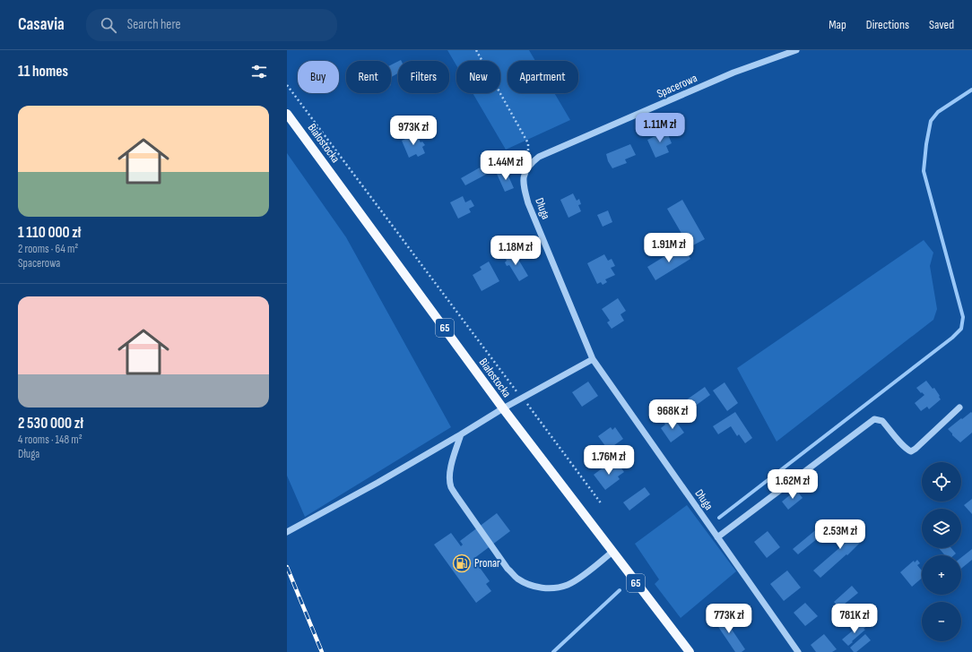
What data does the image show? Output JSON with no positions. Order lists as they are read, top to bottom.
{
  "streets": {
    "main road": ["Białostocka", "65"],
    "street": ["Spacerowa", "Długa"]
  },
  "crossings": [
    ["Spacerowa", "Długa"]
  ],
  "places": {
    "fuel station": ["Pronar"]
  },
  "page": {
    "header": "Casavia",
    "search": "Search here",
    "nav": ["Map", "Directions", "Saved"],
    "heading": "11 homes",
    "chip": [
      "Buy",
      "Rent",
      "Filters",
      "New",
      "Apartment"
    ],
    "list": [
      {
        "name": "1 110 000 zł",
        "note": "2 rooms · 64 m² · Spacerowa"
      },
      {
        "name": "2 530 000 zł",
        "note": "4 rooms · 148 m² · Długa"
      }
    ],
    "price": [
      "1.11M zł",
      "973K zł",
      "1.44M zł",
      "1.91M zł",
      "1.18M zł",
      "968K zł",
      "1.76M zł",
      "1.62M zł",
      "2.53M zł",
      "773K zł",
      "781K zł"
    ],
    "map_buttons": ["+", "−"]
  }
}
